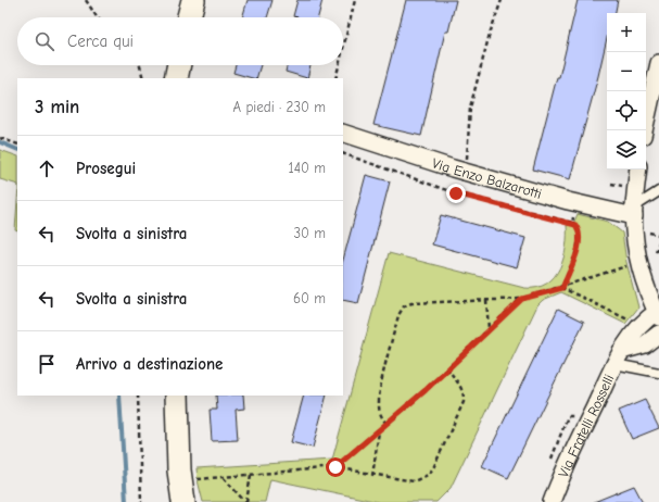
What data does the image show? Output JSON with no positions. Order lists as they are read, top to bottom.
{
  "streets": {
    "street": ["Via Enzo Balzarotti", "Via Fratelli Rosselli"]
  },
  "page": {
    "map_buttons": ["+", "−"],
    "search": "Cerca qui",
    "heading": ["3 min", "A piedi · 230 m"],
    "list": [
      ["Prosegui", "140 m"],
      ["Svolta a sinistra", "30 m"],
      ["Svolta a sinistra", "60 m"],
      "Arrivo a destinazione"
    ]
  }
}
